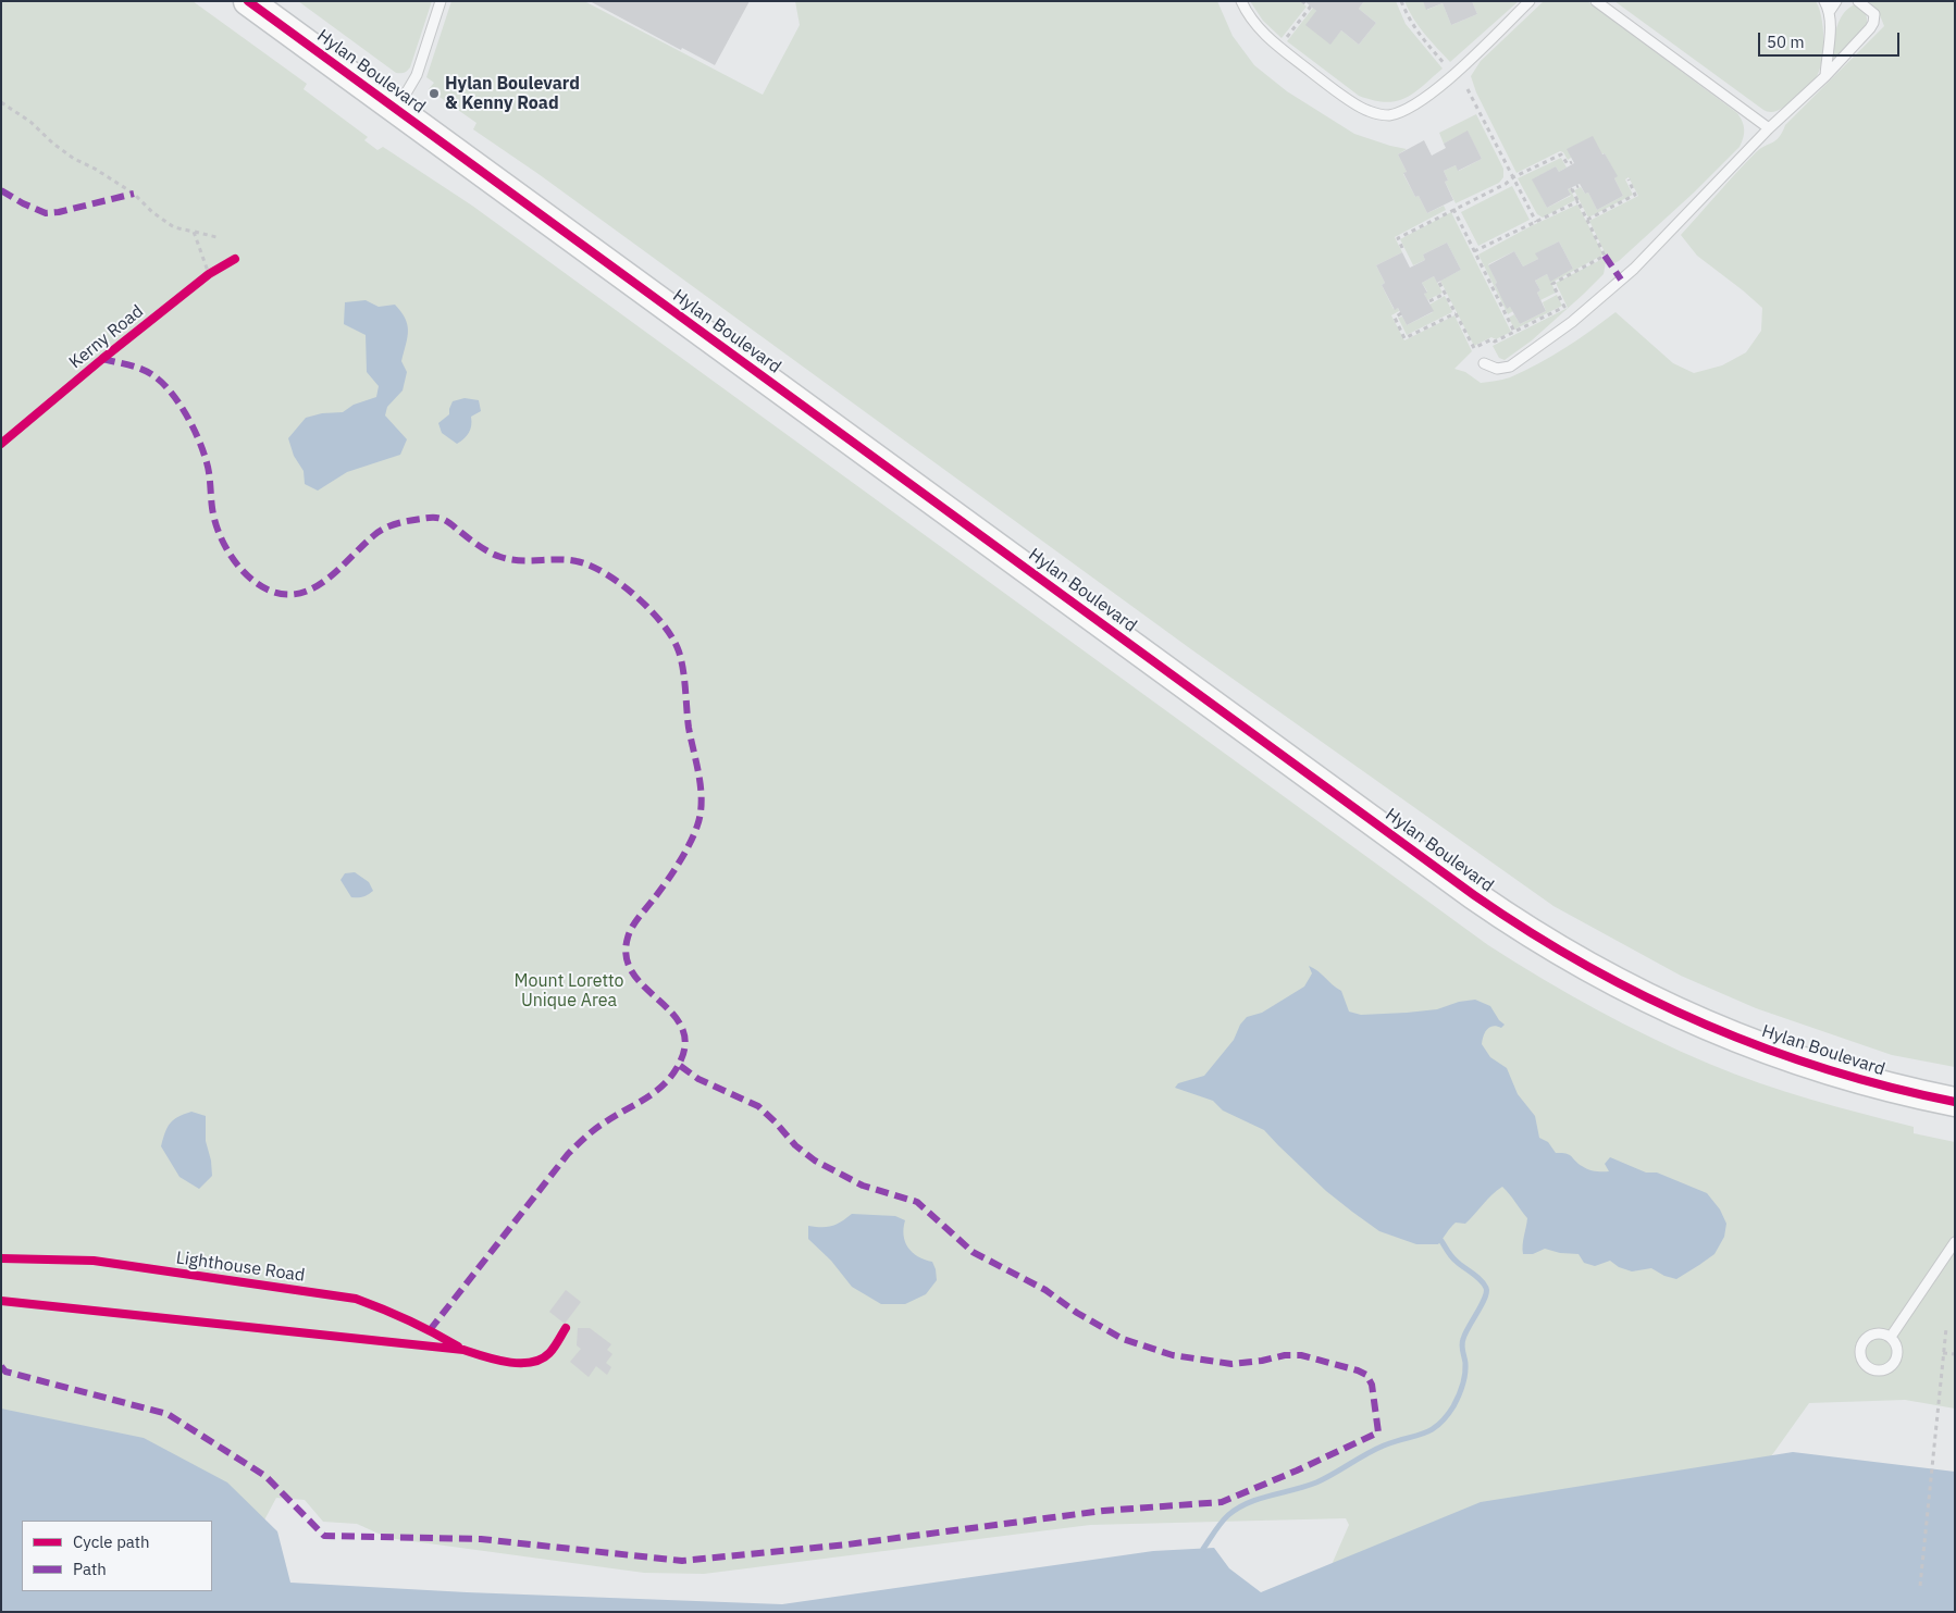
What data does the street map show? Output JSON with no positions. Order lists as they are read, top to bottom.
{
  "streets": {
    "main road": ["Hylan Boulevard"],
    "cycle path": ["Kerny Road", "Lighthouse Road"]
  },
  "parks": ["Mount Loretto Unique Area"],
  "places": ["Hylan Boulevard & Kenny Road"],
  "legend": ["Cycle path", "Path"],
  "scale_bar": "50 m"
}
